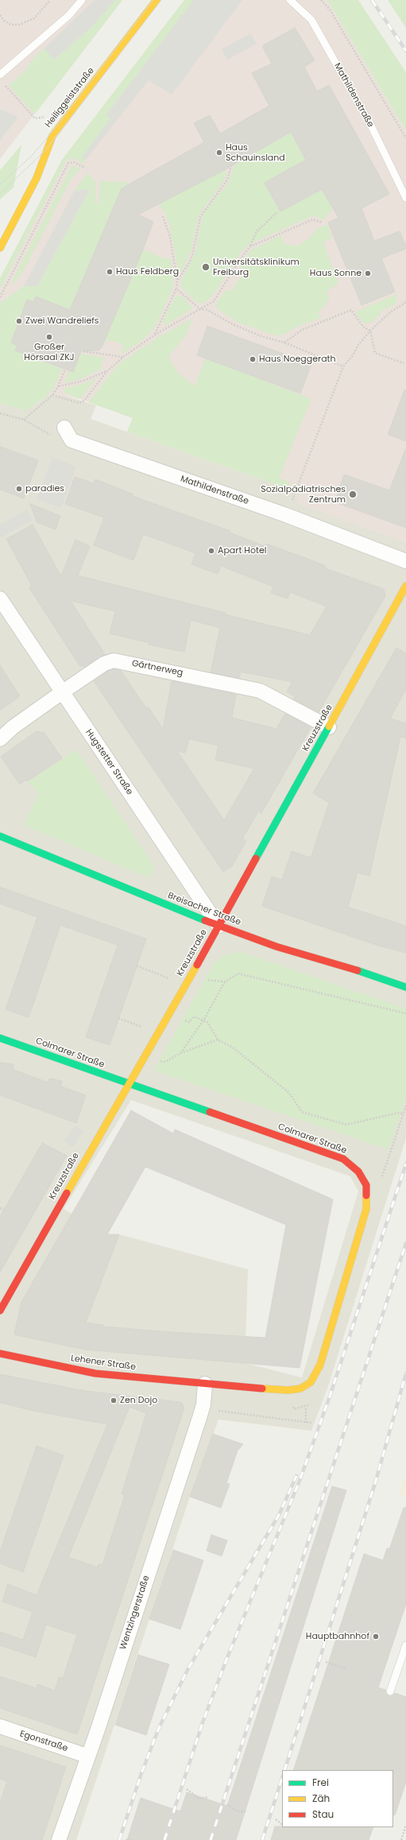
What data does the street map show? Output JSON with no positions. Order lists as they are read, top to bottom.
{
  "streets": {
    "street": [
      "Mathildenstraße",
      "Heiliggeiststraße",
      "Gärtnerweg",
      "Kreuzstraße",
      "Hugstetter Straße",
      "Breisacher Straße",
      "Colmarer Straße",
      "Lehener Straße",
      "Wentzingerstraße",
      "Egonstraße"
    ]
  },
  "crossings": [
    ["Gärtnerweg", "Kreuzstraße"],
    ["Gärtnerweg", "Hugstetter Straße"],
    ["Kreuzstraße", "Hugstetter Straße"],
    ["Kreuzstraße", "Breisacher Straße"],
    ["Kreuzstraße", "Colmarer Straße"],
    ["Hugstetter Straße", "Breisacher Straße"],
    ["Lehener Straße", "Wentzingerstraße"],
    ["Wentzingerstraße", "Egonstraße"]
  ],
  "places": [
    "Haus Schauinsland",
    "Universitätsklinikum Freiburg",
    "Haus Feldberg",
    "Haus Sonne",
    "Zwei Wandreliefs",
    "Großer Hörsaal ZKJ",
    "Haus Noeggerath",
    "paradies",
    "Sozialpädiatrisches Zentrum",
    "Apart Hotel",
    "Zen Dojo",
    "Hauptbahnhof"
  ],
  "legend": ["Frei", "Zäh", "Stau"]
}
